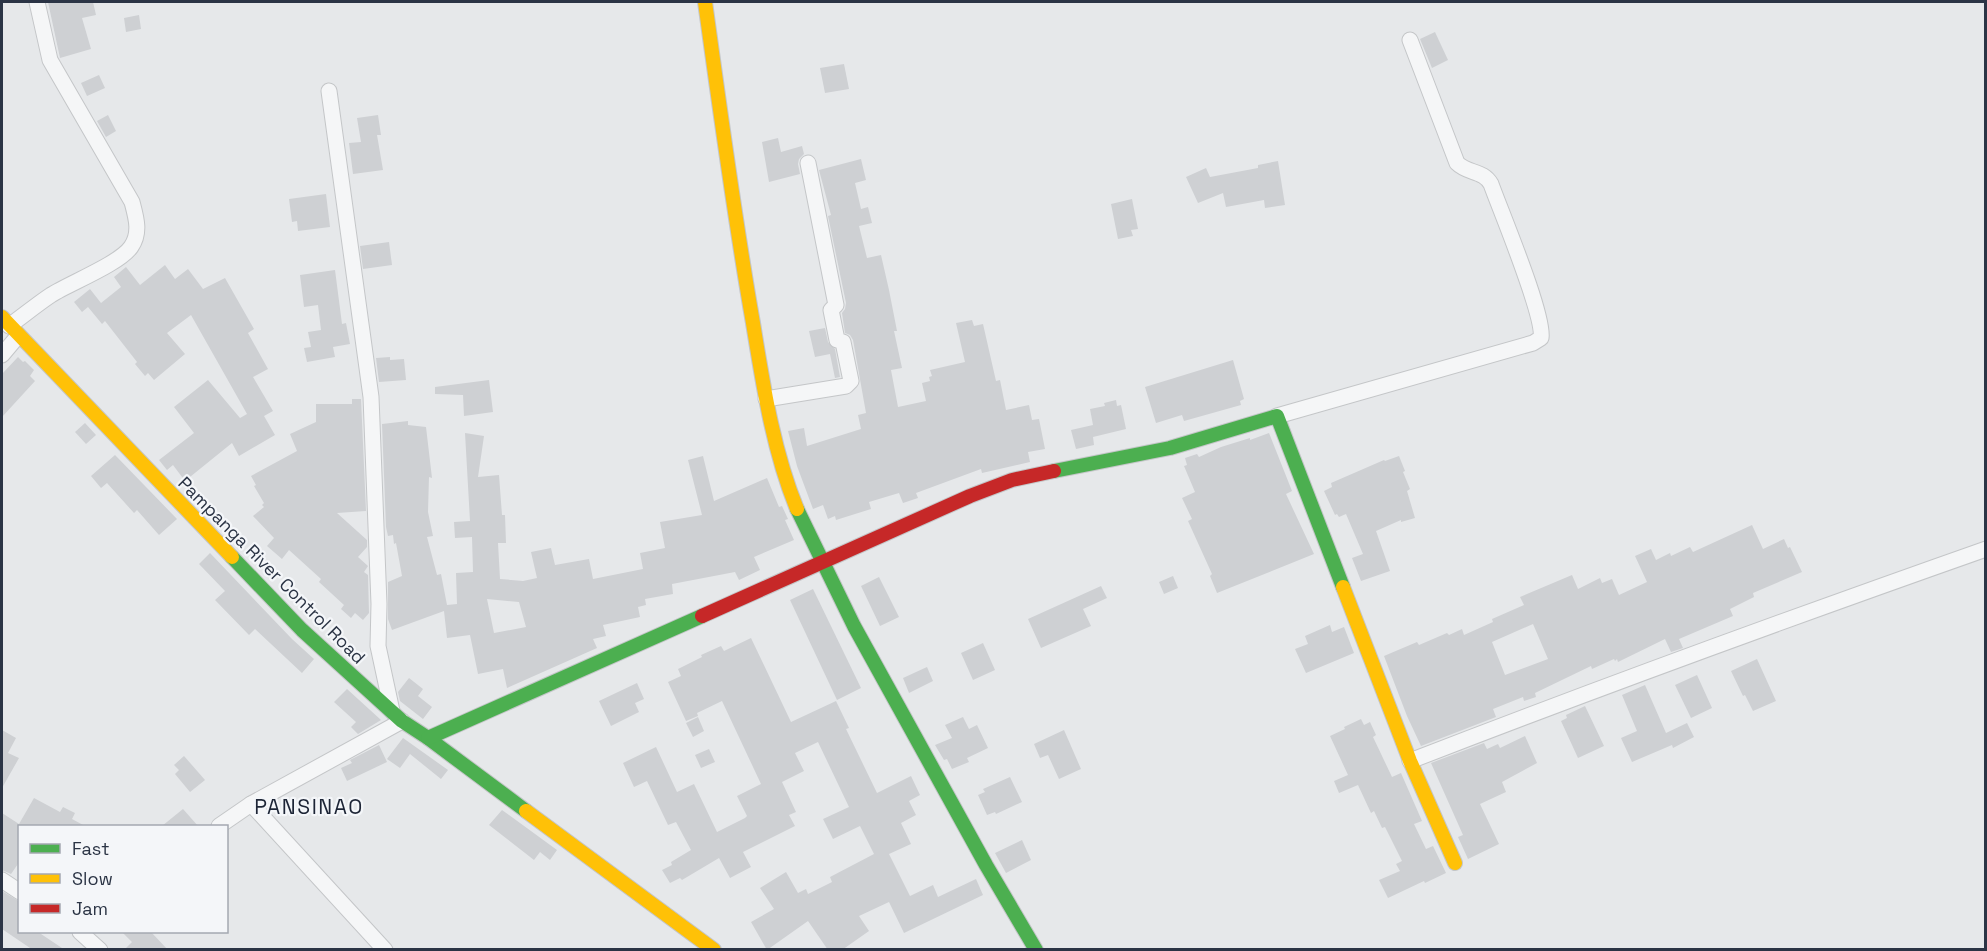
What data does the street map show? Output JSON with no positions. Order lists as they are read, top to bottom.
{
  "streets": {
    "street": ["Pampanga River Control Road"]
  },
  "districts": ["PANSINAO"],
  "legend": ["Fast", "Slow", "Jam"]
}
